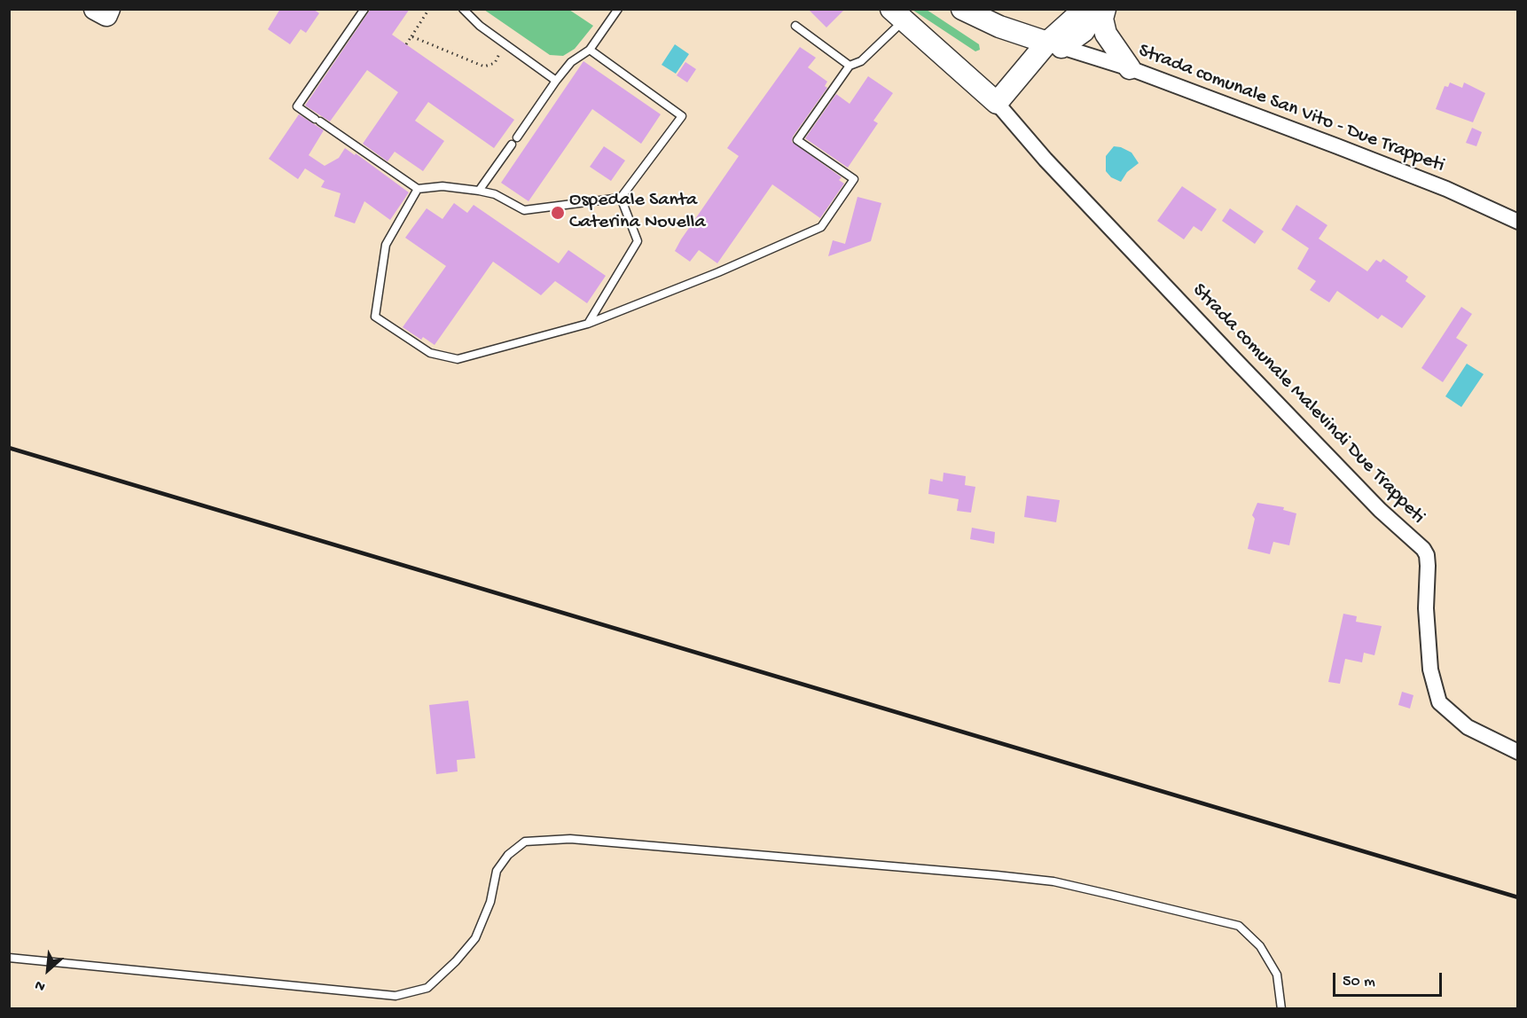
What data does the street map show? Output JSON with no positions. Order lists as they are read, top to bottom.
{
  "streets": {
    "street": ["Strada comunale San Vito - Due Trappeti", "Strada comunale Malevindi Due Trappeti"]
  },
  "places": ["Ospedale Santa Caterina Novella"],
  "scale_bar": "50 m",
  "north": "bottom left"
}
